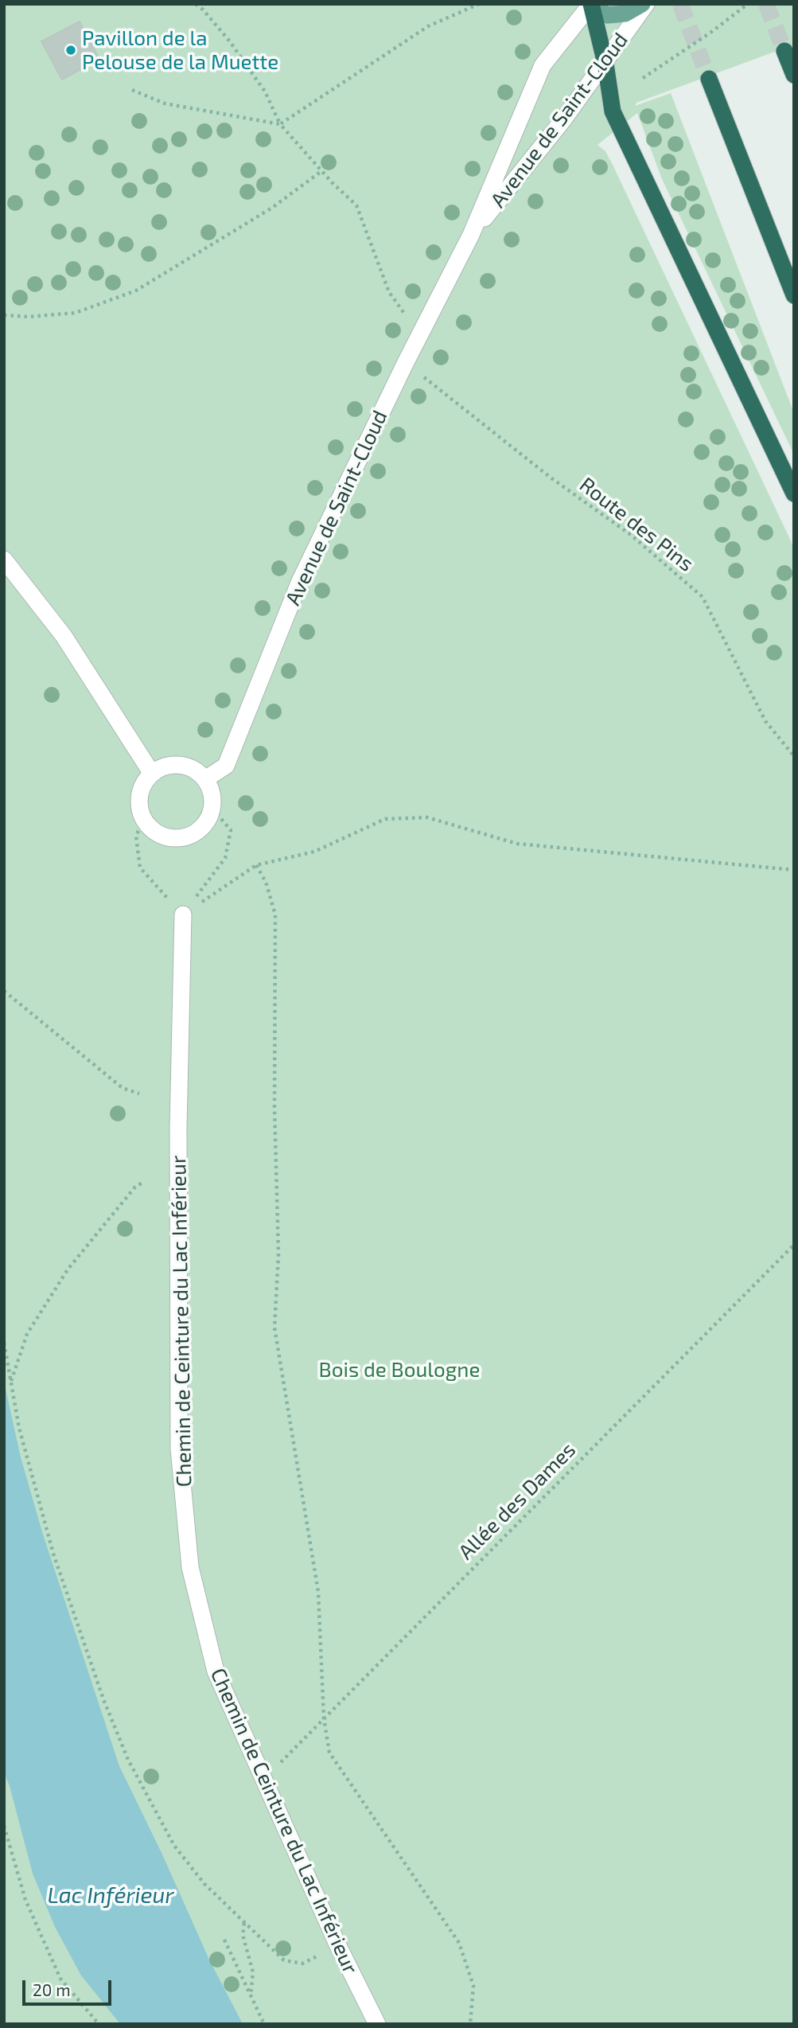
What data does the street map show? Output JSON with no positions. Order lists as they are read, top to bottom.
{
  "streets": {
    "street": ["Avenue de Saint-Cloud", "Chemin de Ceinture du Lac Inférieur"],
    "path": ["Route des Pins", "Allée des Dames"]
  },
  "crossings": [
    ["Avenue de Saint-Cloud", "Route des Pins"],
    ["Chemin de Ceinture du Lac Inférieur", "Allée des Dames"]
  ],
  "water": ["Lac Inférieur"],
  "parks": ["Bois de Boulogne"],
  "places": ["Pavillon de la Pelouse de la Muette"],
  "scale_bar": "20 m"
}
